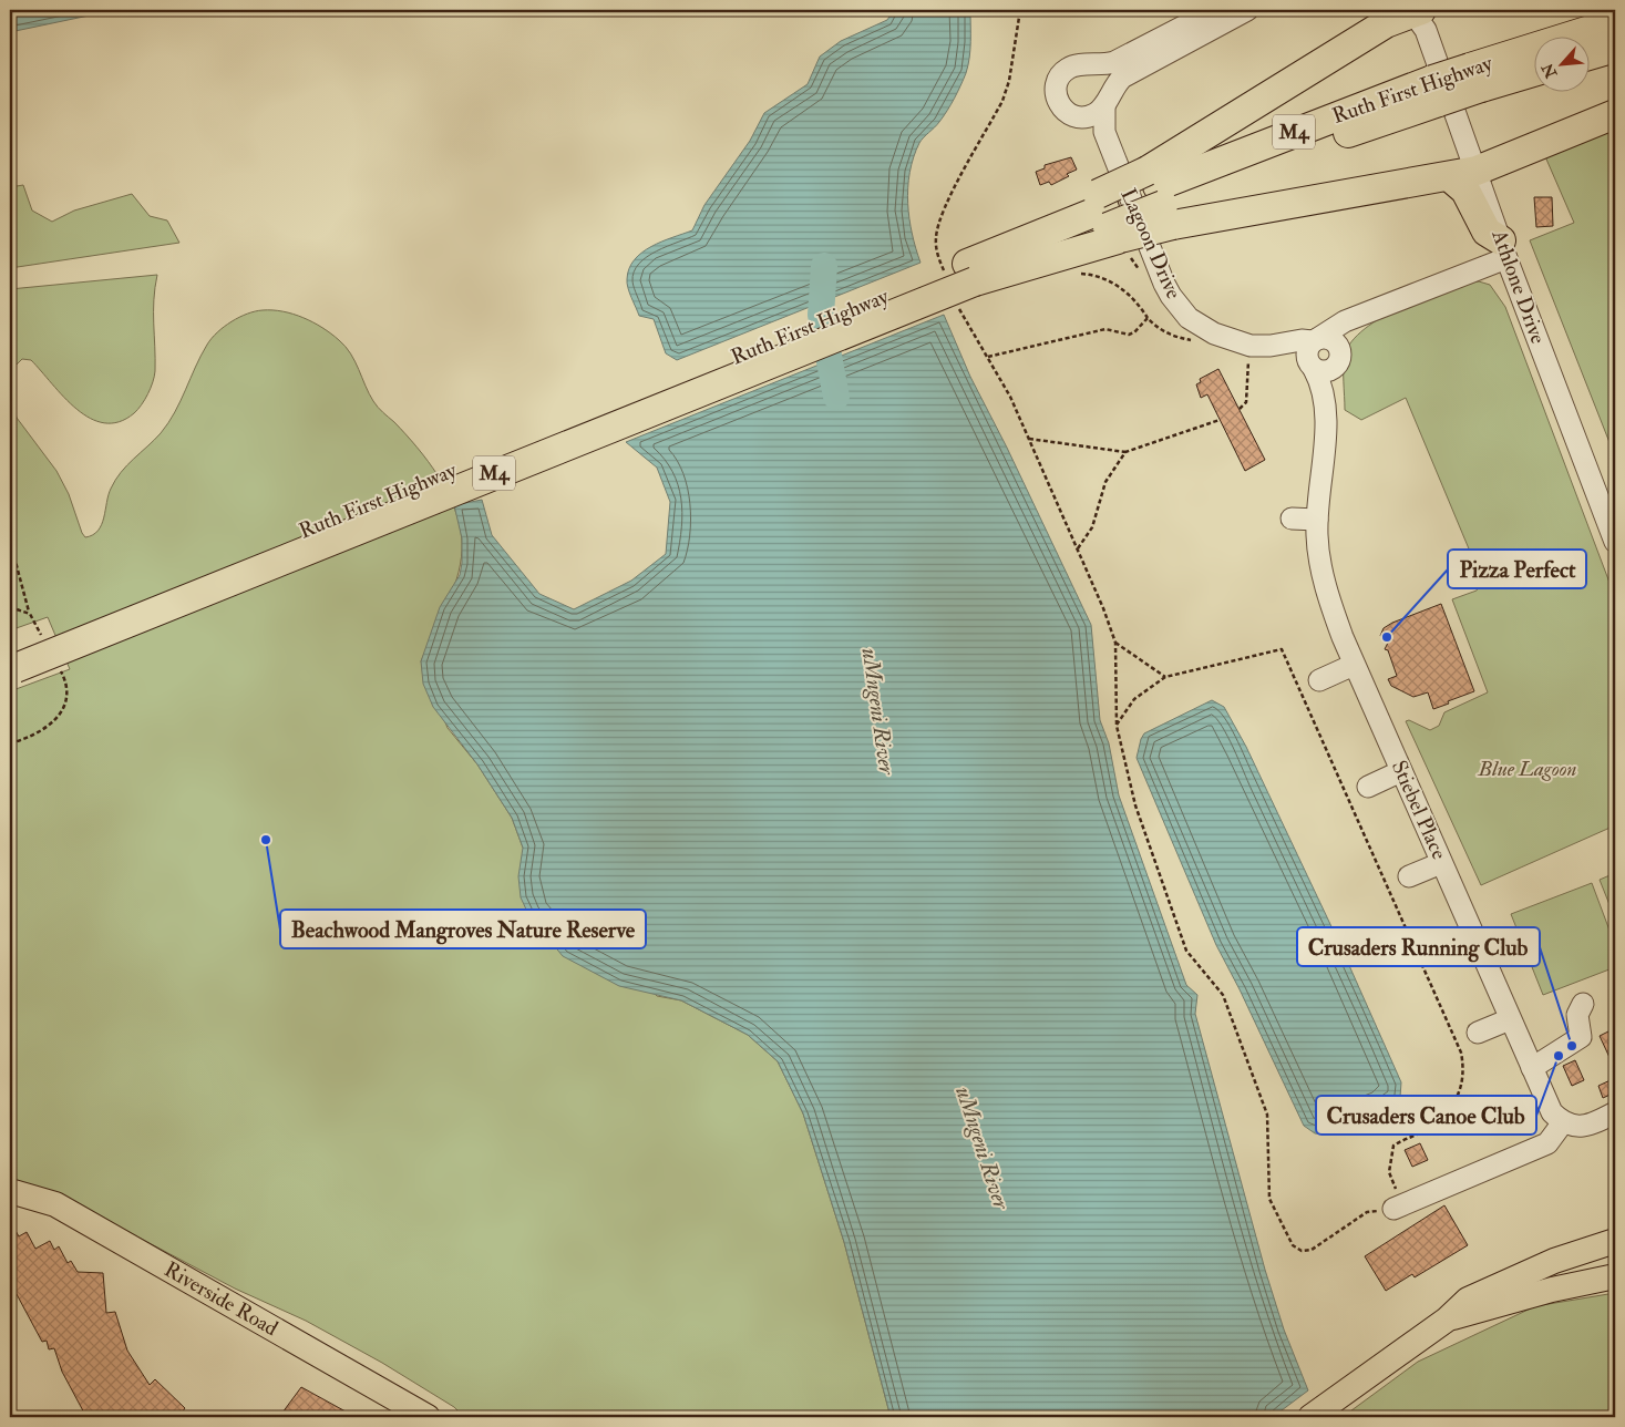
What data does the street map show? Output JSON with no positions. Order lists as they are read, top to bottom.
{
  "streets": {
    "highway": ["Ruth First Highway", "M4"],
    "main road": ["Riverside Road"],
    "street": ["Lagoon Drive", "Athlone Drive", "Stiebel Place"]
  },
  "crossings": [
    ["Lagoon Drive", "Athlone Drive"],
    ["Lagoon Drive", "Stiebel Place"]
  ],
  "water": ["uMngeni River"],
  "parks": ["Blue Lagoon"],
  "places": [
    "Pizza Perfect",
    "Beachwood Mangroves Nature Reserve",
    "Crusaders Running Club",
    "Crusaders Canoe Club"
  ],
  "north": "bottom left"
}
